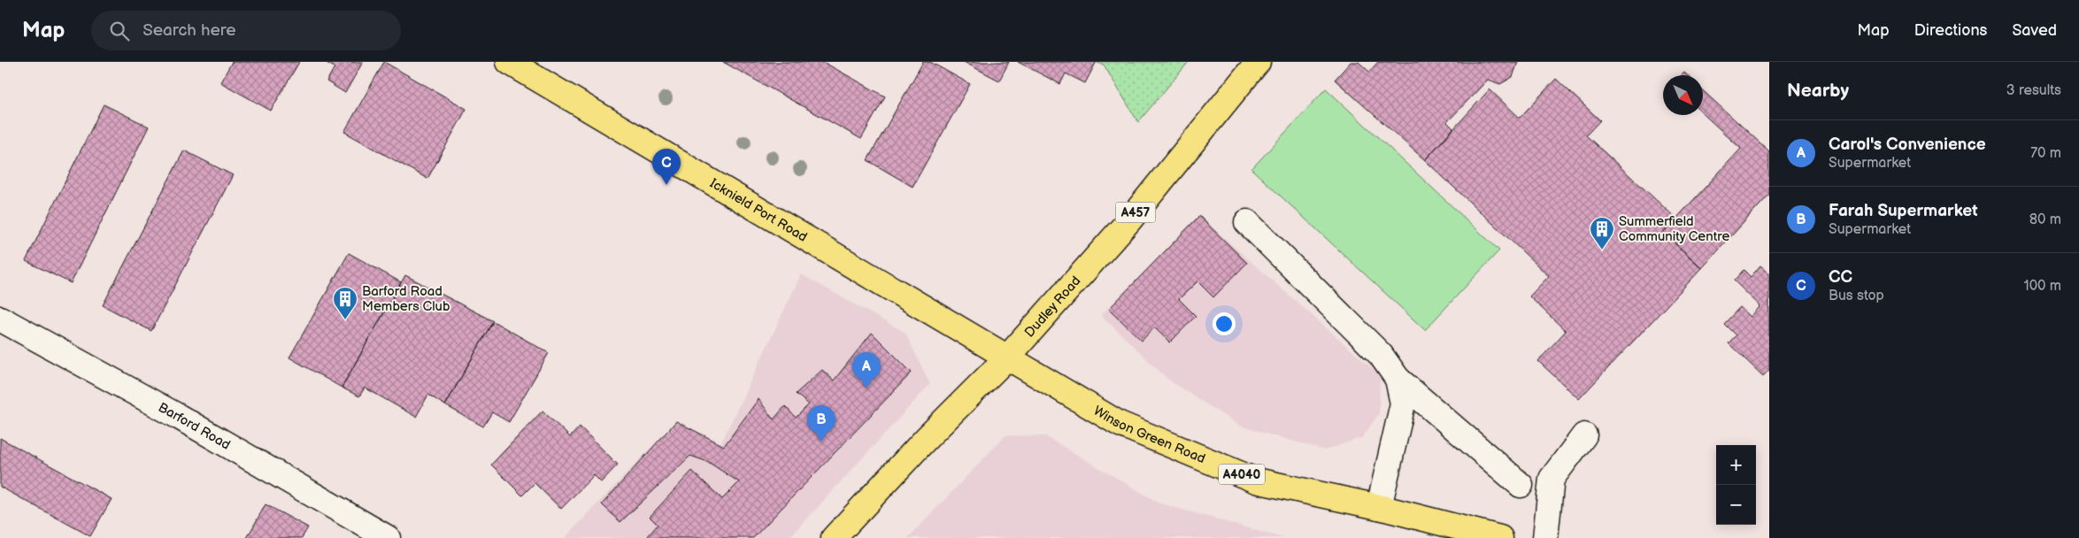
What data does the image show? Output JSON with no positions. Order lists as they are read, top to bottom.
{
  "streets": {
    "main road": [
      "Icknield Port Road",
      "A457",
      "Dudley Road",
      "Winson Green Road",
      "A4040"
    ],
    "street": ["Barford Road"]
  },
  "crossings": [
    ["Icknield Port Road", "Dudley Road"],
    ["Icknield Port Road", "Winson Green Road"],
    ["Dudley Road", "Winson Green Road"]
  ],
  "places": {
    "building": ["Summerfield Community Centre", "Barford Road Members Club"]
  },
  "north": "bottom right",
  "page": {
    "header": "Map",
    "search": "Search here",
    "nav": ["Map", "Directions", "Saved"],
    "heading": ["Nearby", "3 results"],
    "list": [
      {
        "mark": "A",
        "name": "Carol's Convenience",
        "note": "Supermarket",
        "value": "70 m"
      },
      {
        "mark": "B",
        "name": "Farah Supermarket",
        "note": "Supermarket",
        "value": "80 m"
      },
      {
        "mark": "C",
        "name": "CC",
        "note": "Bus stop",
        "value": "100 m"
      }
    ],
    "pins": ["C", "A", "B"],
    "map_buttons": ["+", "−"]
  }
}
